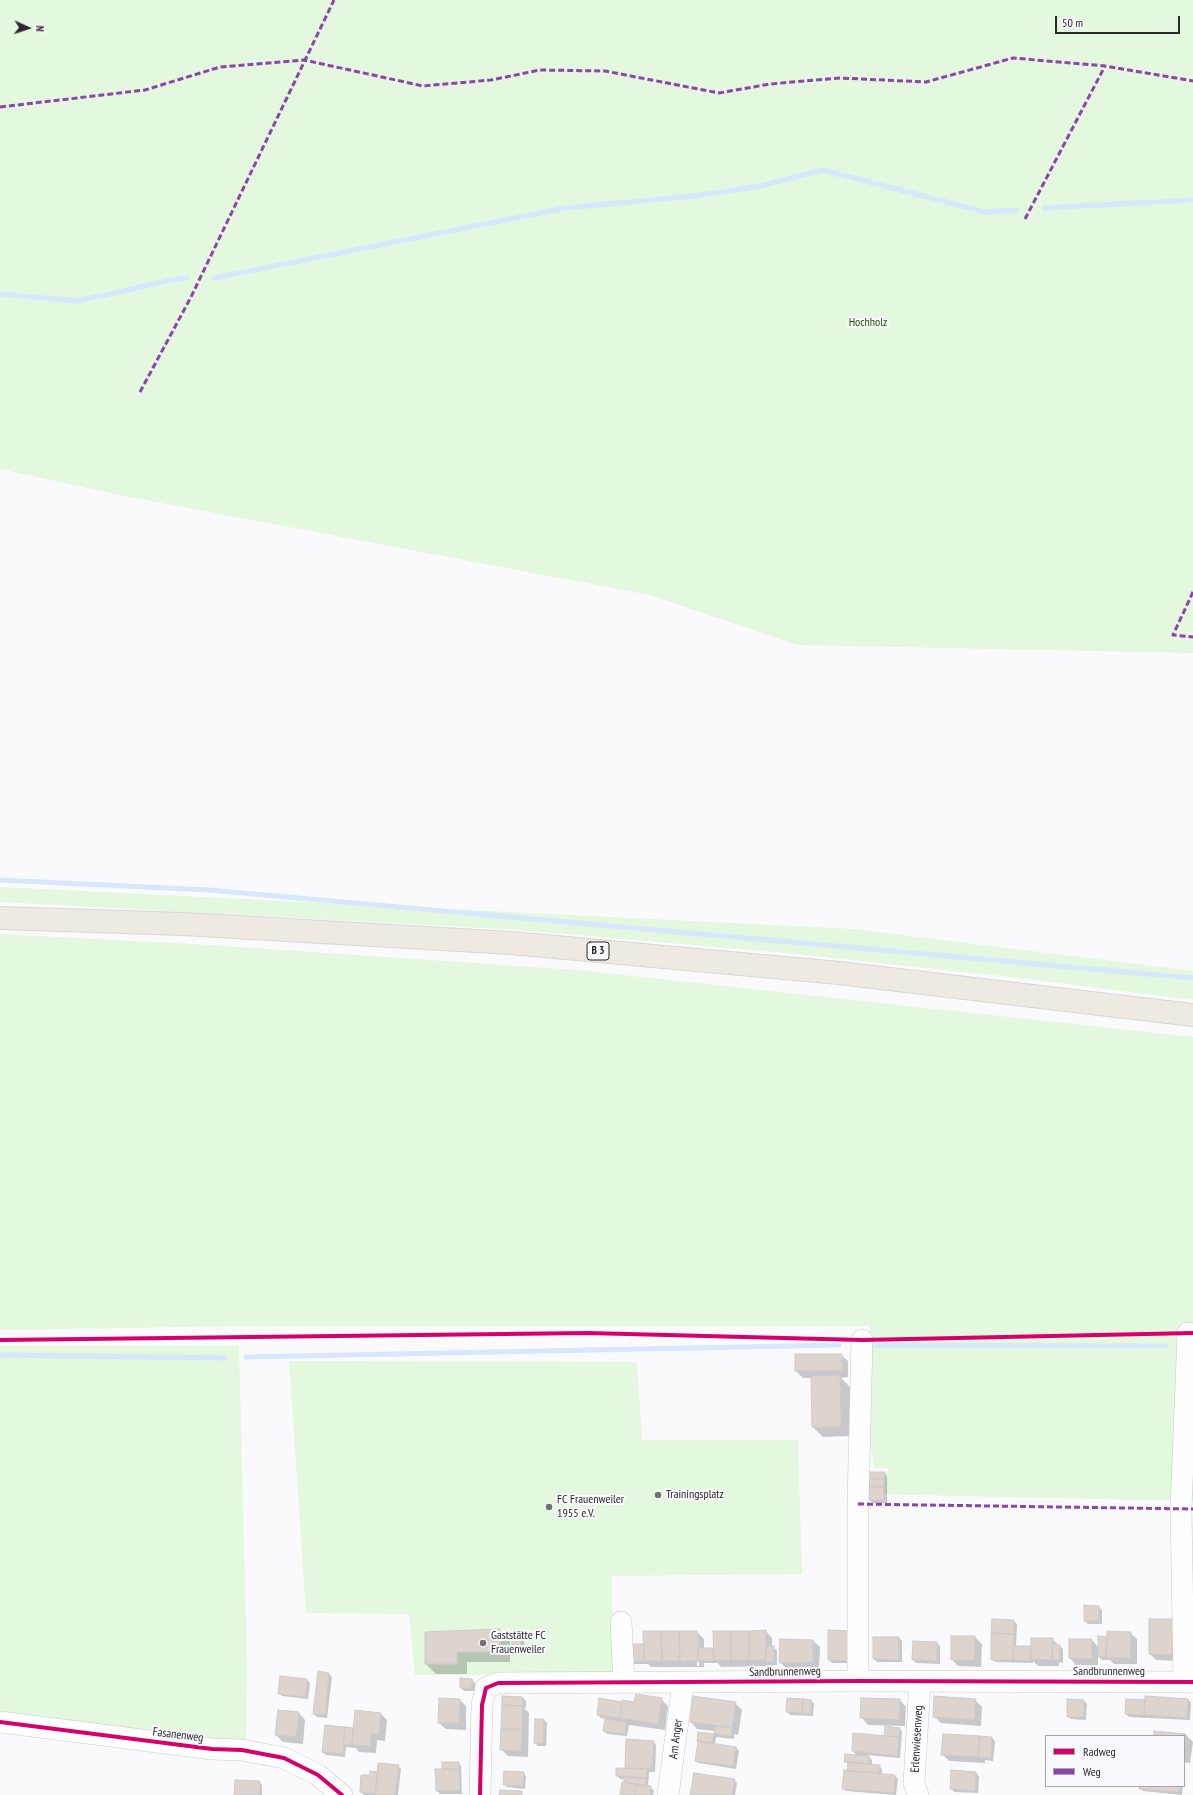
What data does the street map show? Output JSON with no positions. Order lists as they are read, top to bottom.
{
  "streets": {
    "main road": ["B 3"],
    "street": [
      "Sandbrunnenweg",
      "Fasanenweg",
      "Am Anger",
      "Erlenwiesenweg"
    ]
  },
  "crossings": [
    ["Sandbrunnenweg", "Am Anger"],
    ["Sandbrunnenweg", "Erlenwiesenweg"]
  ],
  "parks": ["Hochholz"],
  "places": ["Trainingsplatz", "FC Frauenweiler 1955 e.V.", "Gaststätte FC Frauenweiler"],
  "legend": ["Radweg", "Weg"],
  "scale_bar": "50 m",
  "north": "right"
}
